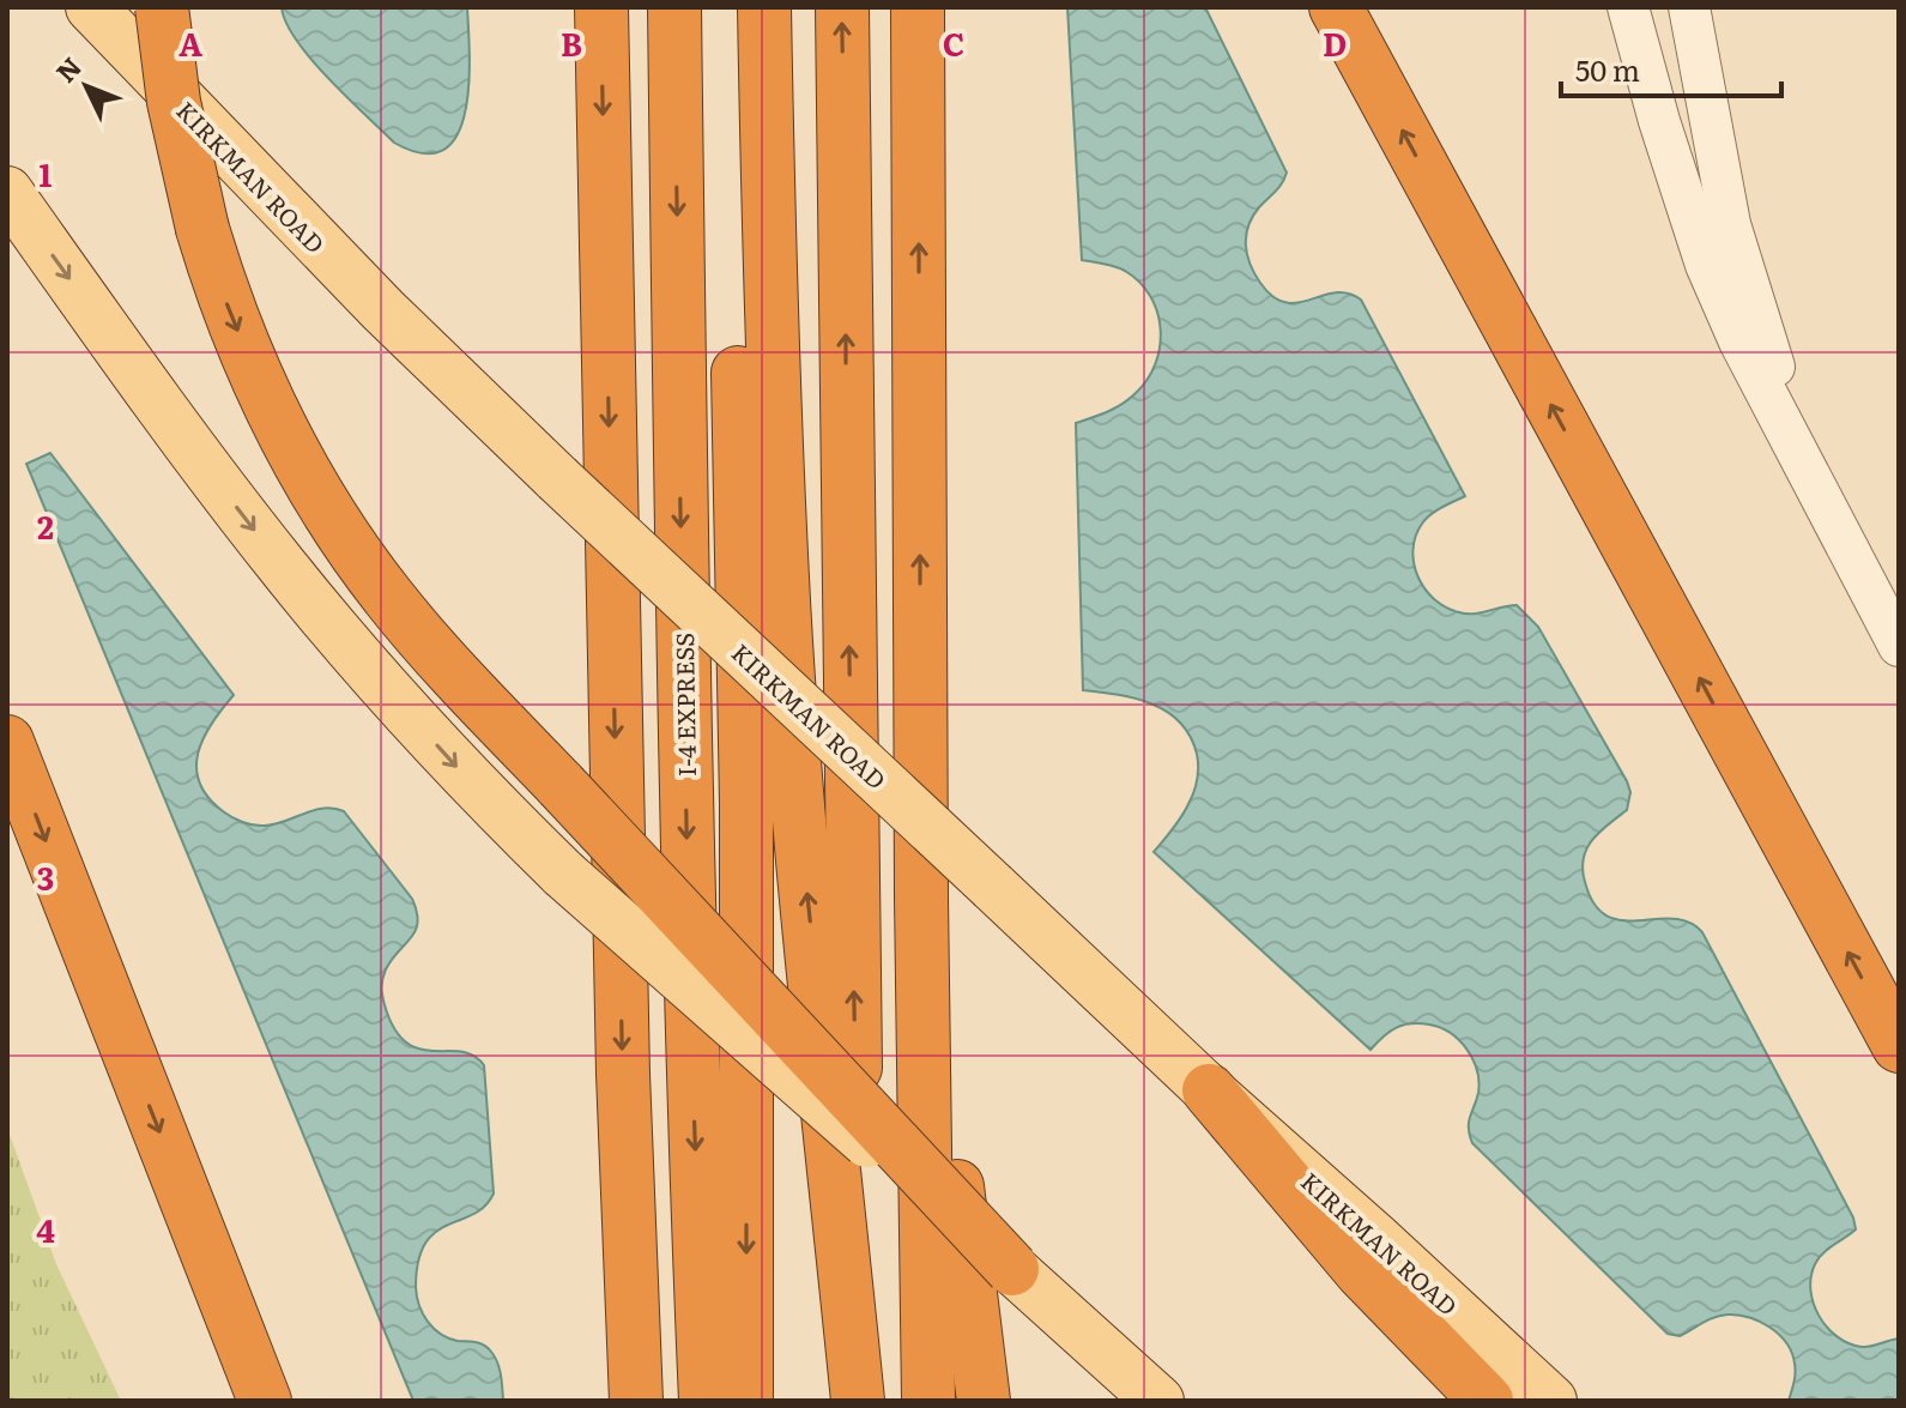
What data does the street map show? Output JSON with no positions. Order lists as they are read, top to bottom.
{
  "streets": {
    "highway": ["I-4 EXPRESS"],
    "main road": ["KIRKMAN ROAD"]
  },
  "scale_bar": "50 m",
  "north": "top left",
  "grid": {
    "columns": [
      "A",
      "B",
      "C",
      "D"
    ],
    "rows": [
      "1",
      "2",
      "3",
      "4"
    ]
  }
}
